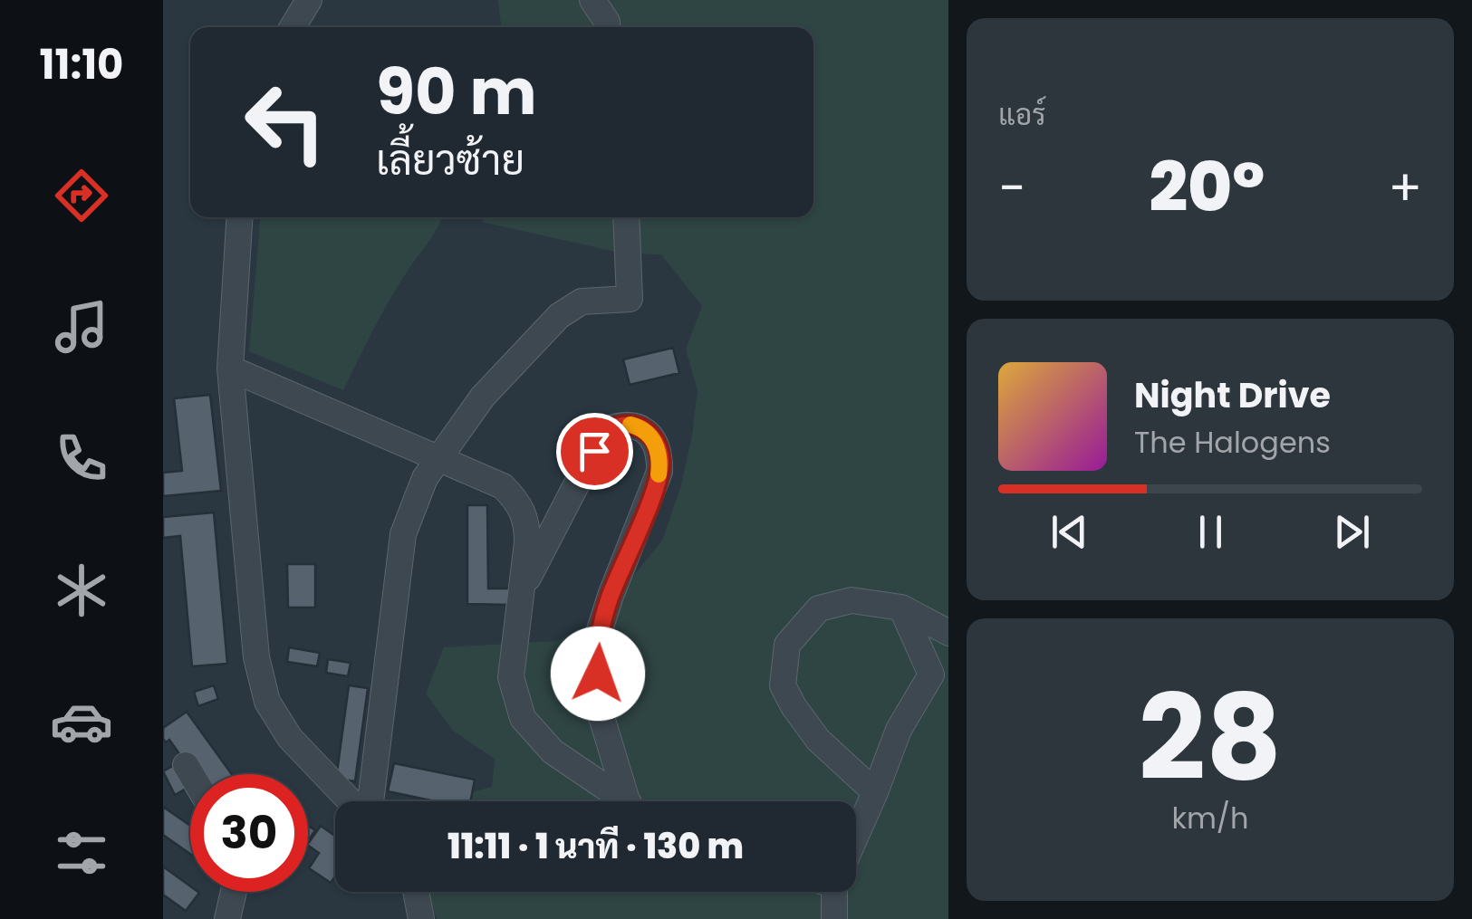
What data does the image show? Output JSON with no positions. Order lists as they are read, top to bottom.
{
  "page": {
    "tabs": "11:10",
    "tile": [
      "แอร์",
      ["28", "km/h"]
    ],
    "turn": ["90 m", "เลี้ยวซ้าย"],
    "heat": ["−", "20°", "+"],
    "song": ["Night Drive", "The Halogens"],
    "limit": "30",
    "trip": "11:11 · 1 นาที · 130 m"
  }
}
